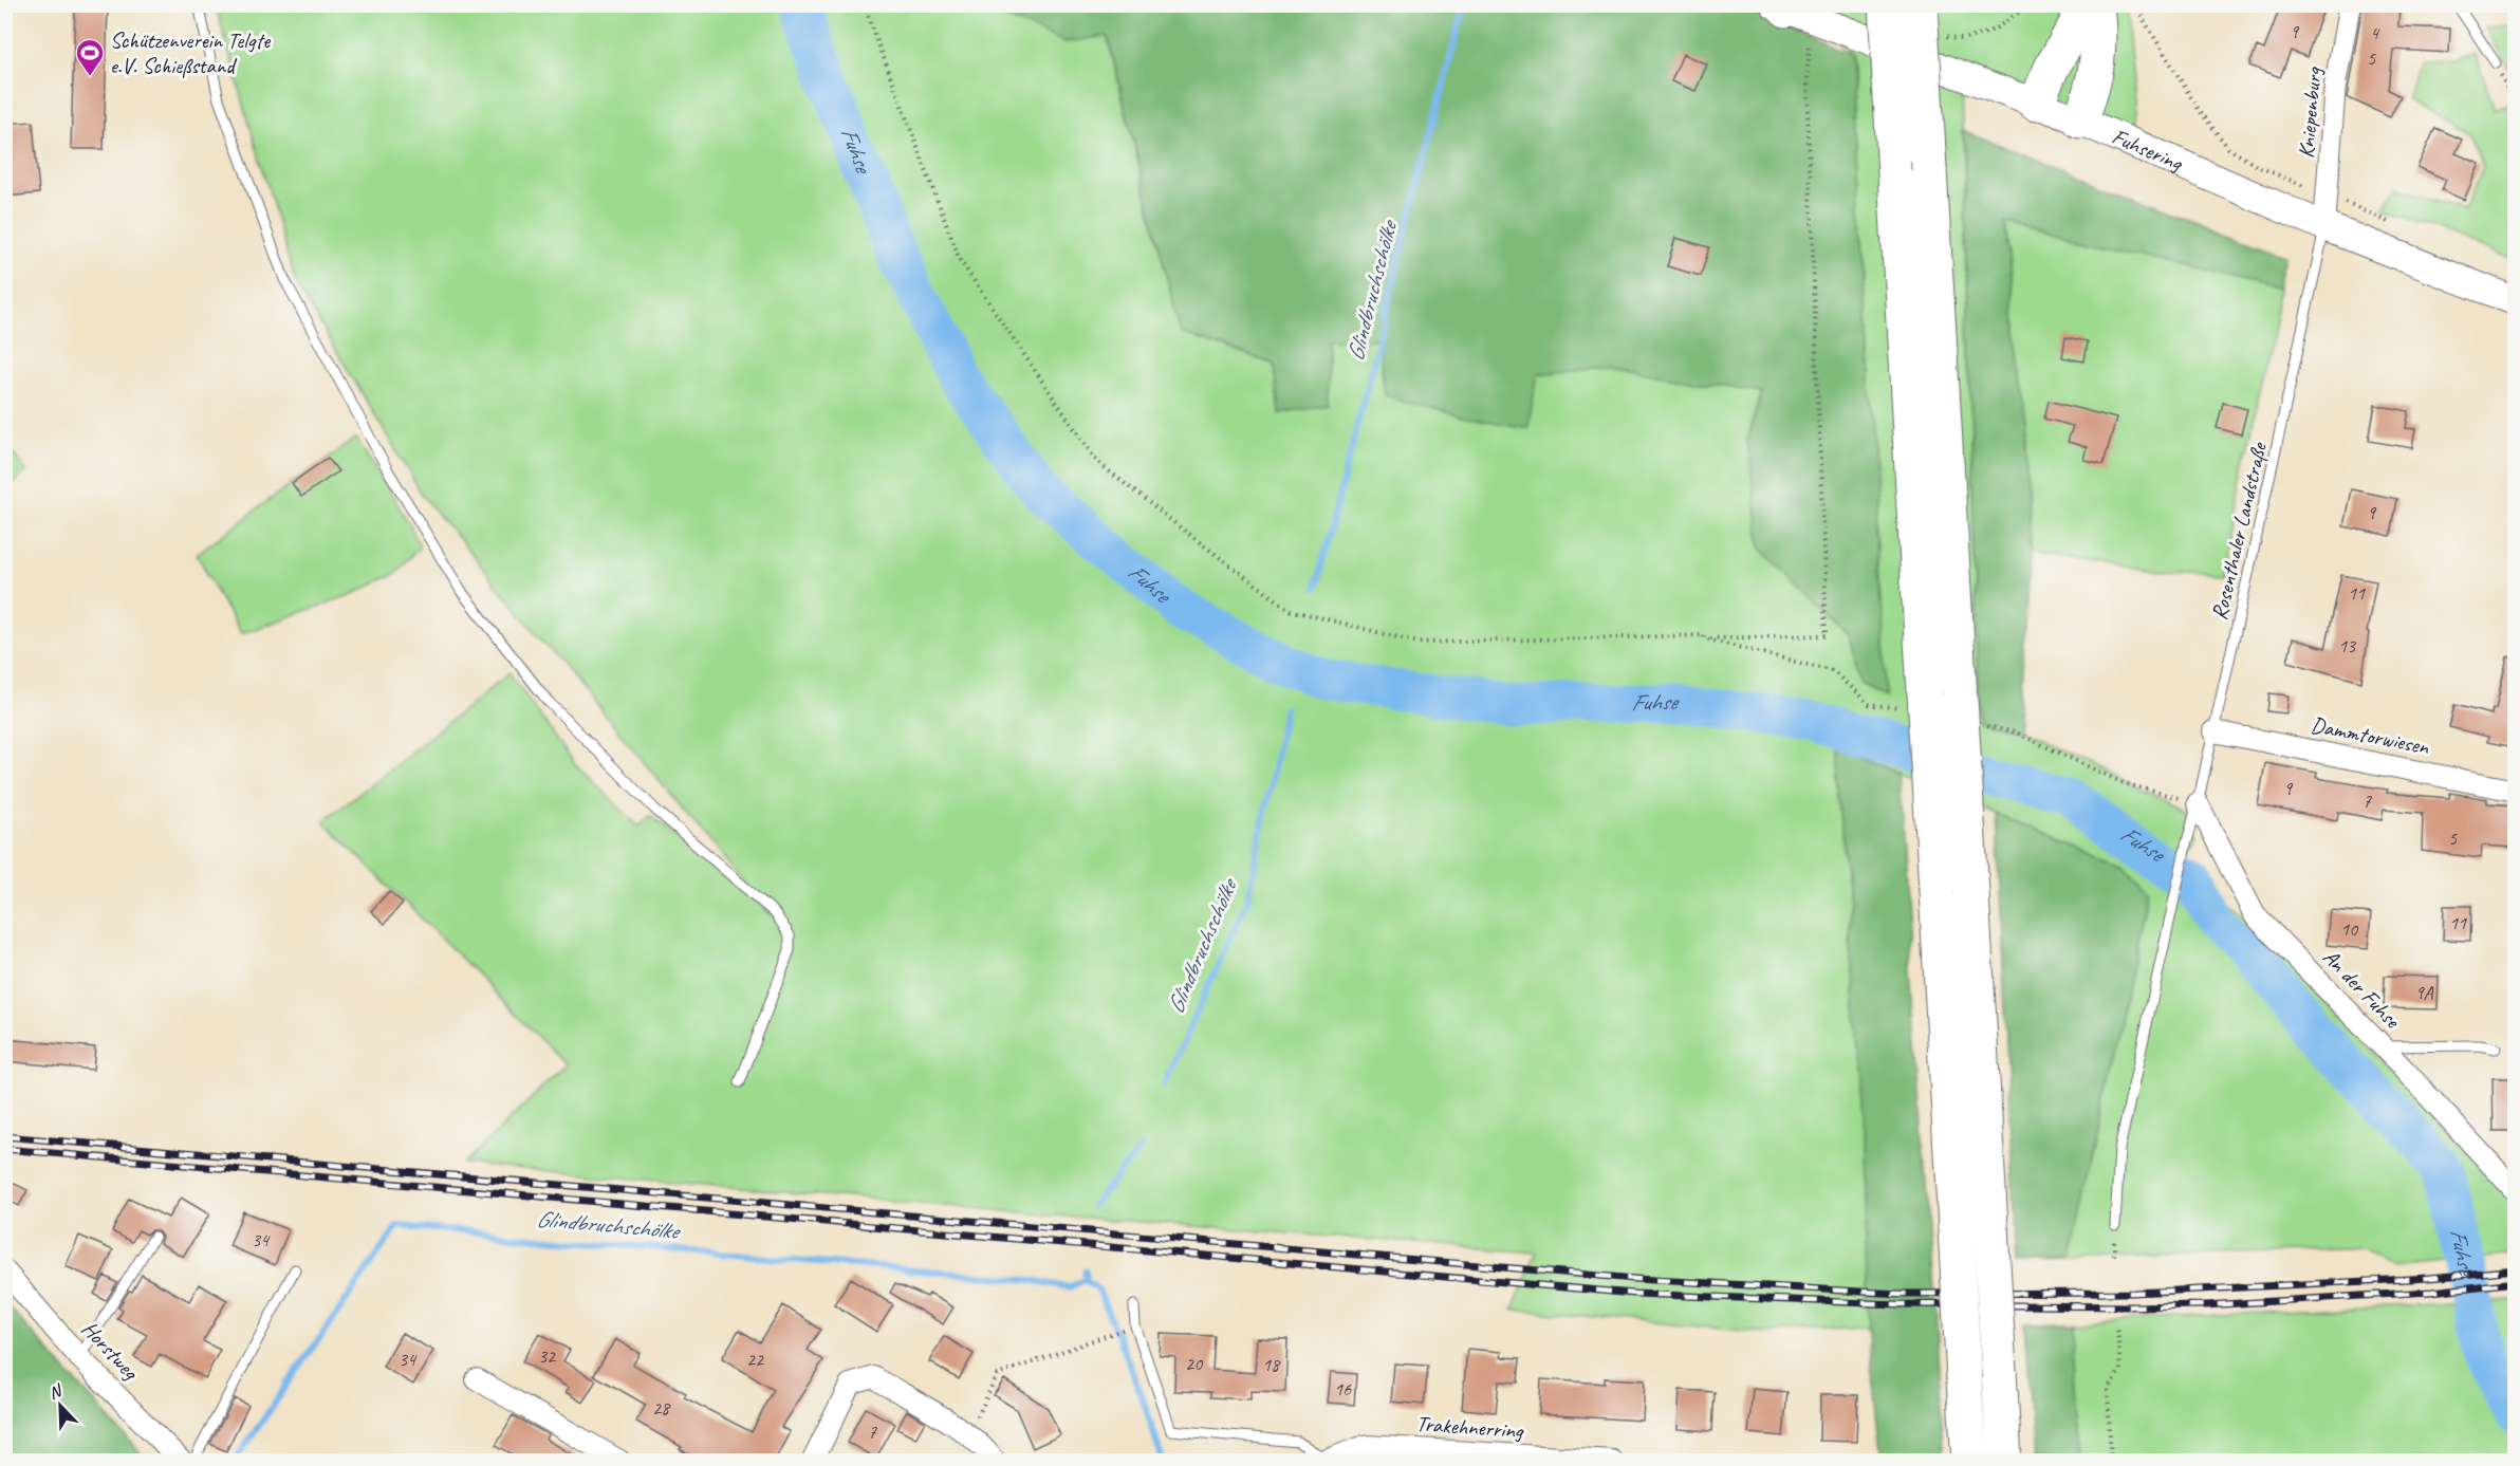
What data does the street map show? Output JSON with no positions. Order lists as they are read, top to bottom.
{
  "streets": {
    "street": [
      "Kniepenburg",
      "Fuhsering",
      "Dammtorwiesen",
      "An der Fuhse",
      "Horstweg",
      "Trakehnerring"
    ],
    "lane": ["Rosenthaler Landstraße"]
  },
  "crossings": [
    ["Kniepenburg", "Fuhsering"],
    ["Kniepenburg", "Rosenthaler Landstraße"],
    ["Fuhsering", "Rosenthaler Landstraße"],
    ["Rosenthaler Landstraße", "Dammtorwiesen"],
    ["Rosenthaler Landstraße", "An der Fuhse"]
  ],
  "water": ["Fuhse", "Glindbruchschölke"],
  "places": {
    "sports": ["Schützenverein Telgte e.V. Schießstand"]
  },
  "house_numbers": [
    "9",
    "4",
    "5",
    "9",
    "11",
    "13",
    "9",
    "7",
    "5",
    "11",
    "10",
    "9A",
    "34",
    "32",
    "34",
    "22",
    "20",
    "18",
    "16",
    "28",
    "7"
  ],
  "north": "top left"
}
